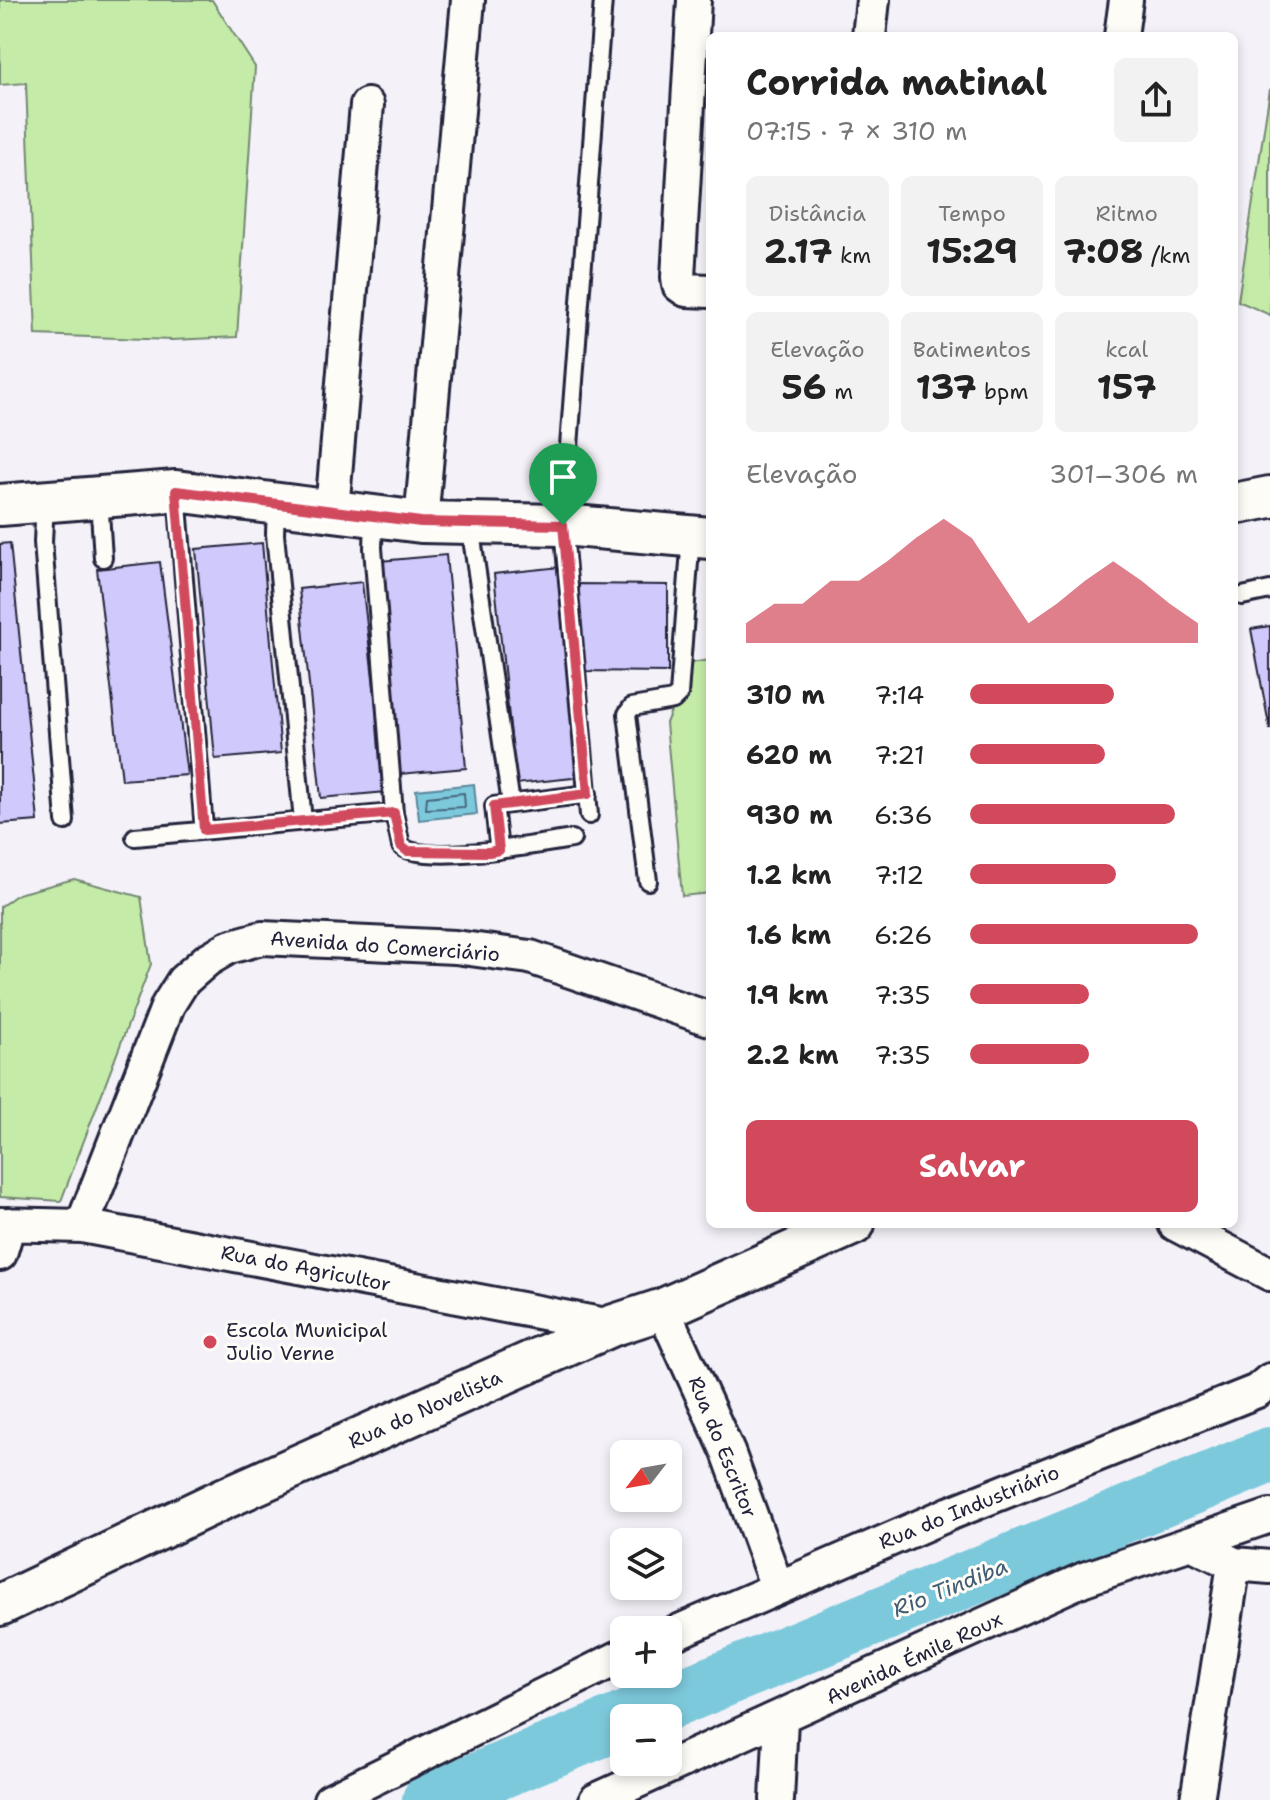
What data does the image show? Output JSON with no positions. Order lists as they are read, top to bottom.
{
  "streets": {
    "street": [
      "Avenida do Comerciário",
      "Rua do Agricultor",
      "Rua do Novelista",
      "Rua do Escritor",
      "Rua do Industriário",
      "Avenida Émile Roux"
    ]
  },
  "crossings": [
    ["Avenida do Comerciário", "Rua do Agricultor"],
    ["Rua do Agricultor", "Rua do Novelista"],
    ["Rua do Novelista", "Rua do Escritor"],
    ["Rua do Escritor", "Rua do Industriário"]
  ],
  "water": ["Rio Tindiba"],
  "places": ["Escola Municipal Julio Verne"],
  "north": "bottom left",
  "page": {
    "heading": ["Corrida matinal", "07:15 · 7 × 310 m"],
    "stats": [
      ["Distância", "2.17 km"],
      ["Tempo", "15:29"],
      ["Ritmo", "7:08 /km"],
      ["Elevação", "56 m"],
      ["Batimentos", "137 bpm"],
      ["kcal", "157"]
    ],
    "chart": ["Elevação", "301–306 m"],
    "list": [
      {
        "name": "310 m",
        "note": "7:14"
      },
      {
        "name": "620 m",
        "note": "7:21"
      },
      {
        "name": "930 m",
        "note": "6:36"
      },
      {
        "name": "1.2 km",
        "note": "7:12"
      },
      {
        "name": "1.6 km",
        "note": "6:26"
      },
      {
        "name": "1.9 km",
        "note": "7:35"
      },
      {
        "name": "2.2 km",
        "note": "7:35"
      }
    ],
    "buttons": "Salvar",
    "map_buttons": ["+", "−"]
  }
}
